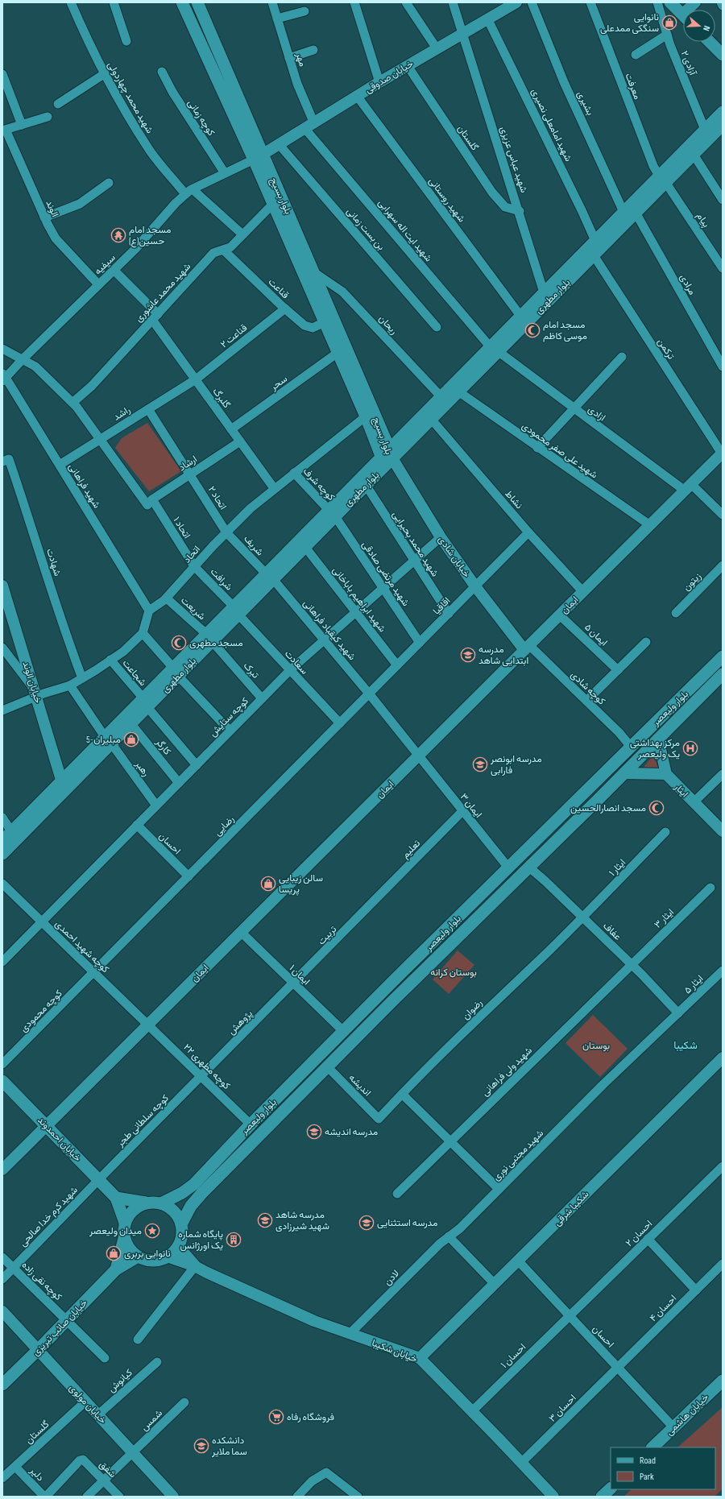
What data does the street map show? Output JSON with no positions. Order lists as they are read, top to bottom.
{
  "streets": {
    "main road": [
      "بلوار بسیج",
      "بلوار مطهری",
      "بلوار ولیعصر",
      "خیابان احمدوند",
      "خیابان صائب تبریزی",
      "خیابان هاشمی"
    ],
    "street": [
      "مهر",
      "آزادی ۲",
      "خیابان صدوقی",
      "معرفت",
      "شهید محمد چهاردولی",
      "بشیری",
      "کوچه زمانی",
      "شهید امامعلی نصیری",
      "گلستان",
      "شهید عباس عزیزی",
      "شهید روستانی",
      "الوند",
      "پیام",
      "بن بست زمانی",
      "شهید ایت اله سهرابی",
      "سیفیه",
      "مرادی",
      "قناعت",
      "شهید محمد عاشوری",
      "ریحان",
      "قناعت ۲",
      "ترکمن",
      "سحر",
      "گلبرگ",
      "راشد",
      "ازادی",
      "شهید علی صفر محمودی",
      "ارشاد",
      "کوچه شرف",
      "شهید فراهانی",
      "اتحاد ۲",
      "نشاط",
      "اتحاد ۱",
      "شهید محمد بحیرایی",
      "شریف",
      "اتحاد",
      "خیابان شادی",
      "شهادت",
      "شهید مرتضی صادقی",
      "شرافت",
      "زیتون",
      "شهید ابراهیم باباخانی",
      "ایمان",
      "اقاقیا",
      "شریعت",
      "شهید کیقباد فراهانی",
      "ایمان ۵",
      "سعادت",
      "تبرک",
      "شجاعت",
      "خیابان الوند",
      "کوچه شادی",
      "کوچه ستایش",
      "کارگر",
      "رهبر",
      "ایثار",
      "ایمان ۳",
      "رضایی",
      "احسان",
      "تعلیم",
      "ایثار ۱",
      "ایثار ۳",
      "عفاف",
      "تربیت",
      "کوچه شهید احمدی",
      "ایمان ۱",
      "ایثار ۵",
      "رضوان",
      "کوچه محمودی",
      "پژوهش",
      "کوچه مطهری ۲۲",
      "شهید ولی فراهانی",
      "اندیشه",
      "کوچه سلطانی طجر",
      "شهید مجتبی نوری",
      "شکیبا شرقی",
      "شهید کرم خدا صالحی",
      "احسان ۲",
      "لادن",
      "کوچه نقی زاده",
      "احسان ۴",
      "خیابان شکیبا",
      "احسان ۱",
      "کیانوش",
      "خیابان مولوی",
      "احسان ۳",
      "شمس",
      "شفق",
      "دلیر"
    ]
  },
  "crossings": [
    ["مهر", "خیابان صدوقی"],
    ["مهر", "شهید ایت اله سهرابی"],
    ["آزادی ۲", "بلوار مطهری"],
    ["خیابان صدوقی", "شهید امامعلی نصیری"],
    ["خیابان صدوقی", "گلستان"],
    ["خیابان صدوقی", "شهید عباس عزیزی"],
    ["خیابان صدوقی", "بلوار بسیج"],
    ["خیابان صدوقی", "شهید روستانی"],
    ["خیابان صدوقی", "بن بست زمانی"],
    ["خیابان صدوقی", "شهید ایت اله سهرابی"],
    ["خیابان صدوقی", "سیفیه"],
    ["معرفت", "پیام"],
    ["معرفت", "بلوار مطهری"],
    ["شهید محمد چهاردولی", "سیفیه"],
    ["شهید محمد چهاردولی", "شهید محمد عاشوری"],
    ["بشیری", "مرادی"],
    ["بشیری", "بلوار مطهری"],
    ["کوچه زمانی", "سیفیه"],
    ["شهید امامعلی نصیری", "بلوار مطهری"],
    ["گلستان", "شهید عباس عزیزی"],
    ["گلستان", "خیابان مولوی"],
    ["گلستان", "دلیر"],
    ["شهید عباس عزیزی", "بلوار مطهری"],
    ["بلوار بسیج", "سیفیه"],
    ["بلوار بسیج", "قناعت"],
    ["بلوار بسیج", "شهید محمد عاشوری"],
    ["بلوار بسیج", "بلوار مطهری"],
    ["بلوار بسیج", "ریحان"],
    ["بلوار بسیج", "سحر"],
    ["بلوار بسیج", "اتحاد"],
    ["بلوار بسیج", "خیابان شادی"],
    ["شهید روستانی", "بلوار مطهری"],
    ["الوند", "سیفیه"],
    ["پیام", "بلوار مطهری"],
    ["شهید ایت اله سهرابی", "بلوار مطهری"],
    ["شهید ایت اله سهرابی", "ازادی"],
    ["سیفیه", "گلبرگ"],
    ["سیفیه", "شهید فراهانی"],
    ["سیفیه", "اتحاد ۱"],
    ["مرادی", "بلوار مطهری"],
    ["قناعت", "شهید محمد عاشوری"],
    ["قناعت", "قناعت ۲"],
    ["شهید محمد عاشوری", "گلبرگ"],
    ["شهید محمد عاشوری", "اتحاد ۱"],
    ["بلوار مطهری", "ریحان"],
    ["بلوار مطهری", "ترکمن"],
    ["بلوار مطهری", "ازادی"],
    ["بلوار مطهری", "شهید علی صفر محمودی"],
    ["بلوار مطهری", "کوچه شرف"],
    ["بلوار مطهری", "نشاط"],
    ["بلوار مطهری", "شهید محمد بحیرایی"],
    ["بلوار مطهری", "شریف"],
    ["بلوار مطهری", "خیابان شادی"],
    ["بلوار مطهری", "شهید مرتضی صادقی"],
    ["بلوار مطهری", "شرافت"],
    ["بلوار مطهری", "شهید ابراهیم باباخانی"],
    ["بلوار مطهری", "شریعت"],
    ["بلوار مطهری", "شهید کیقباد فراهانی"],
    ["بلوار مطهری", "سعادت"],
    ["بلوار مطهری", "تبرک"],
    ["بلوار مطهری", "شجاعت"],
    ["بلوار مطهری", "خیابان الوند"],
    ["بلوار مطهری", "کارگر"],
    ["بلوار مطهری", "رهبر"],
    ["قناعت ۲", "گلبرگ"],
    ["قناعت ۲", "راشد"],
    ["ترکمن", "ایمان"],
    ["سحر", "گلبرگ"],
    ["گلبرگ", "راشد"],
    ["گلبرگ", "ارشاد"],
    ["گلبرگ", "اتحاد"],
    ["راشد", "شهید فراهانی"],
    ["راشد", "اتحاد ۲"],
    ["راشد", "اتحاد ۱"],
    ["ازادی", "ایمان"],
    ["شهید علی صفر محمودی", "ایمان"],
    ["ارشاد", "اتحاد ۲"],
    ["ارشاد", "اتحاد ۱"],
    ["کوچه شرف", "اتحاد"],
    ["کوچه شرف", "شهید مرتضی صادقی"],
    ["شهید فراهانی", "اتحاد"],
    ["اتحاد ۲", "شریف"],
    ["اتحاد ۲", "اتحاد"],
    ["نشاط", "ایمان"],
    ["نشاط", "اقاقیا"],
    ["اتحاد ۱", "اتحاد"],
    ["اتحاد ۱", "شرافت"],
    ["شهید محمد بحیرایی", "اقاقیا"],
    ["شهید محمد بحیرایی", "کوچه ستایش"],
    ["شریف", "اتحاد"],
    ["شریف", "شهید کیقباد فراهانی"],
    ["اتحاد", "شرافت"],
    ["اتحاد", "شریعت"],
    ["خیابان شادی", "ایمان"],
    ["خیابان شادی", "اقاقیا"],
    ["خیابان شادی", "کوچه شادی"],
    ["خیابان شادی", "کوچه ستایش"],
    ["شهید مرتضی صادقی", "اقاقیا"],
    ["شهید مرتضی صادقی", "کوچه ستایش"],
    ["شرافت", "سعادت"],
    ["شهید ابراهیم باباخانی", "اقاقیا"],
    ["شهید ابراهیم باباخانی", "کوچه ستایش"],
    ["ایمان", "شهید کیقباد فراهانی"],
    ["ایمان", "ایمان ۵"],
    ["ایمان", "کوچه شادی"],
    ["ایمان", "ایمان ۳"],
    ["ایمان", "کوچه شهید احمدی"],
    ["ایمان", "ایمان ۱"],
    ["ایمان", "کوچه مطهری ۲۲"],
    ["ایمان", "خیابان احمدوند"],
    ["اقاقیا", "شهید کیقباد فراهانی"],
    ["اقاقیا", "رضایی"],
    ["شریعت", "تبرک"],
    ["شهید کیقباد فراهانی", "کوچه ستایش"],
    ["شهید کیقباد فراهانی", "ایمان ۳"],
    ["شهید کیقباد فراهانی", "رضایی"],
    ["سعادت", "کوچه ستایش"],
    ["سعادت", "رضایی"],
    ["تبرک", "کوچه ستایش"],
    ["شجاعت", "کوچه ستایش"],
    ["کوچه شادی", "بلوار ولیعصر"],
    ["بلوار ولیعصر", "ایمان ۳"],
    ["بلوار ولیعصر", "عفاف"],
    ["بلوار ولیعصر", "ایمان ۱"],
    ["بلوار ولیعصر", "کوچه مطهری ۲۲"],
    ["بلوار ولیعصر", "اندیشه"],
    ["بلوار ولیعصر", "خیابان صائب تبریزی"],
    ["بلوار ولیعصر", "خیابان شکیبا"],
    ["کوچه ستایش", "کارگر"],
    ["کوچه ستایش", "رهبر"],
    ["کوچه ستایش", "احسان"],
    ["کوچه ستایش", "کوچه شهید احمدی"],
    ["ایمان ۳", "تعلیم"],
    ["رضایی", "احسان"],
    ["رضایی", "کوچه شهید احمدی"],
    ["رضایی", "کوچه محمودی"],
    ["احسان", "شکیبا شرقی"],
    ["احسان", "احسان ۲"],
    ["احسان", "احسان ۴"],
    ["احسان", "احسان ۱"],
    ["احسان", "احسان ۳"],
    ["احسان", "خیابان هاشمی"],
    ["تعلیم", "تربیت"],
    ["ایثار ۱", "عفاف"],
    ["ایثار ۱", "رضوان"],
    ["ایثار ۳", "عفاف"],
    ["ایثار ۳", "شهید ولی فراهانی"],
    ["عفاف", "ایثار ۵"],
    ["عفاف", "رضوان"],
    ["عفاف", "شهید ولی فراهانی"],
    ["تربیت", "ایمان ۱"],
    ["تربیت", "پژوهش"],
    ["کوچه شهید احمدی", "کوچه محمودی"],
    ["کوچه شهید احمدی", "کوچه مطهری ۲۲"],
    ["ایمان ۱", "پژوهش"],
    ["ایثار ۵", "شهید مجتبی نوری"],
    ["رضوان", "اندیشه"],
    ["پژوهش", "کوچه مطهری ۲۲"],
    ["پژوهش", "کوچه سلطانی طجر"],
    ["کوچه مطهری ۲۲", "کوچه سلطانی طجر"],
    ["کوچه سلطانی طجر", "خیابان احمدوند"],
    ["کوچه سلطانی طجر", "شهید کرم خدا صالحی"],
    ["خیابان احمدوند", "شهید کرم خدا صالحی"],
    ["شهید مجتبی نوری", "لادن"],
    ["شکیبا شرقی", "خیابان شکیبا"],
    ["شهید کرم خدا صالحی", "کوچه نقی زاده"],
    ["احسان ۲", "احسان ۱"],
    ["لادن", "خیابان شکیبا"],
    ["کوچه نقی زاده", "خیابان صائب تبریزی"],
    ["احسان ۴", "احسان ۳"],
    ["خیابان صائب تبریزی", "خیابان شکیبا"],
    ["خیابان صائب تبریزی", "خیابان مولوی"],
    ["خیابان شکیبا", "احسان ۱"],
    ["خیابان شکیبا", "احسان ۳"],
    ["کیانوش", "خیابان مولوی"],
    ["خیابان مولوی", "شمس"],
    ["شمس", "شفق"],
    ["شفق", "دلیر"]
  ],
  "districts": ["شکیبا"],
  "parks": ["بوستان کرانه", "بوستان"],
  "places": {
    "shop": [
      "نانوایی سنگکی ممدعلی",
      "مبلیران-5",
      "سالن زیبایی پریسا",
      "نانوایی بربری"
    ],
    "temple": ["مسجد امام حسین(ع)"],
    "mosque": ["مسجد امام موسی کاظم", "مسجد مطهری", "مسجد انصارالحسین"],
    "school or university": [
      "مدرسه ابتدایی شاهد",
      "مدرسه ابونصر فارابی",
      "مدرسه اندیشه",
      "مدرسه شاهد شهید شیرزادی",
      "مدرسه استثنایی",
      "دانشکده سما ملایر"
    ],
    "hospital": ["مرکز بهداشتی یک ولیعصر"],
    "place": ["میدان ولیعصر"],
    "building": ["پایگاه شماره یک اورژانس"],
    "supermarket": ["فروشگاه رفاه"]
  },
  "legend": ["Road", "Park"],
  "north": "right"
}
